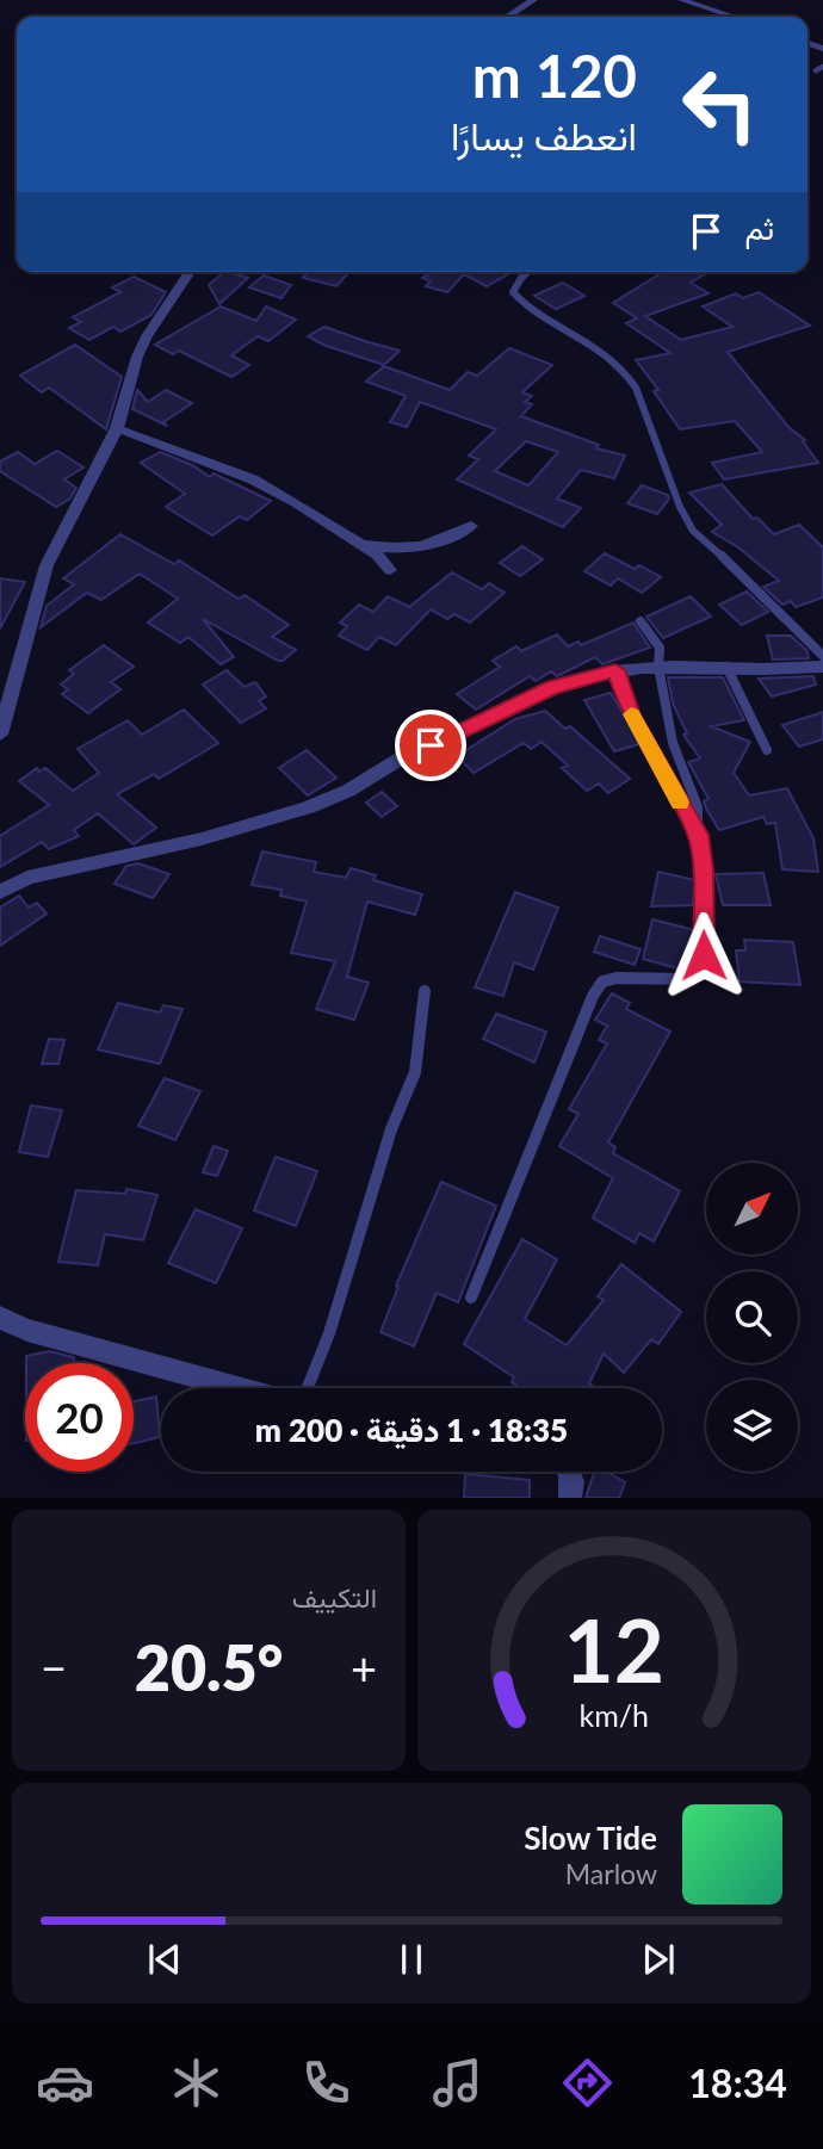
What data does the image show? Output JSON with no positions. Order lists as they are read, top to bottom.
{
  "north": "top right",
  "page": {
    "turn": ["120 m", "انعطف يسارًا"],
    "then": "ثم",
    "limit": "20",
    "trip": "18:35 · 1 دقيقة · 200 m",
    "tile": "التكييف",
    "heat": ["−", "20.5°", "+"],
    "song": ["Slow Tide", "Marlow"],
    "tabs": "18:34",
    "gauge": ["12", "km/h"]
  }
}
